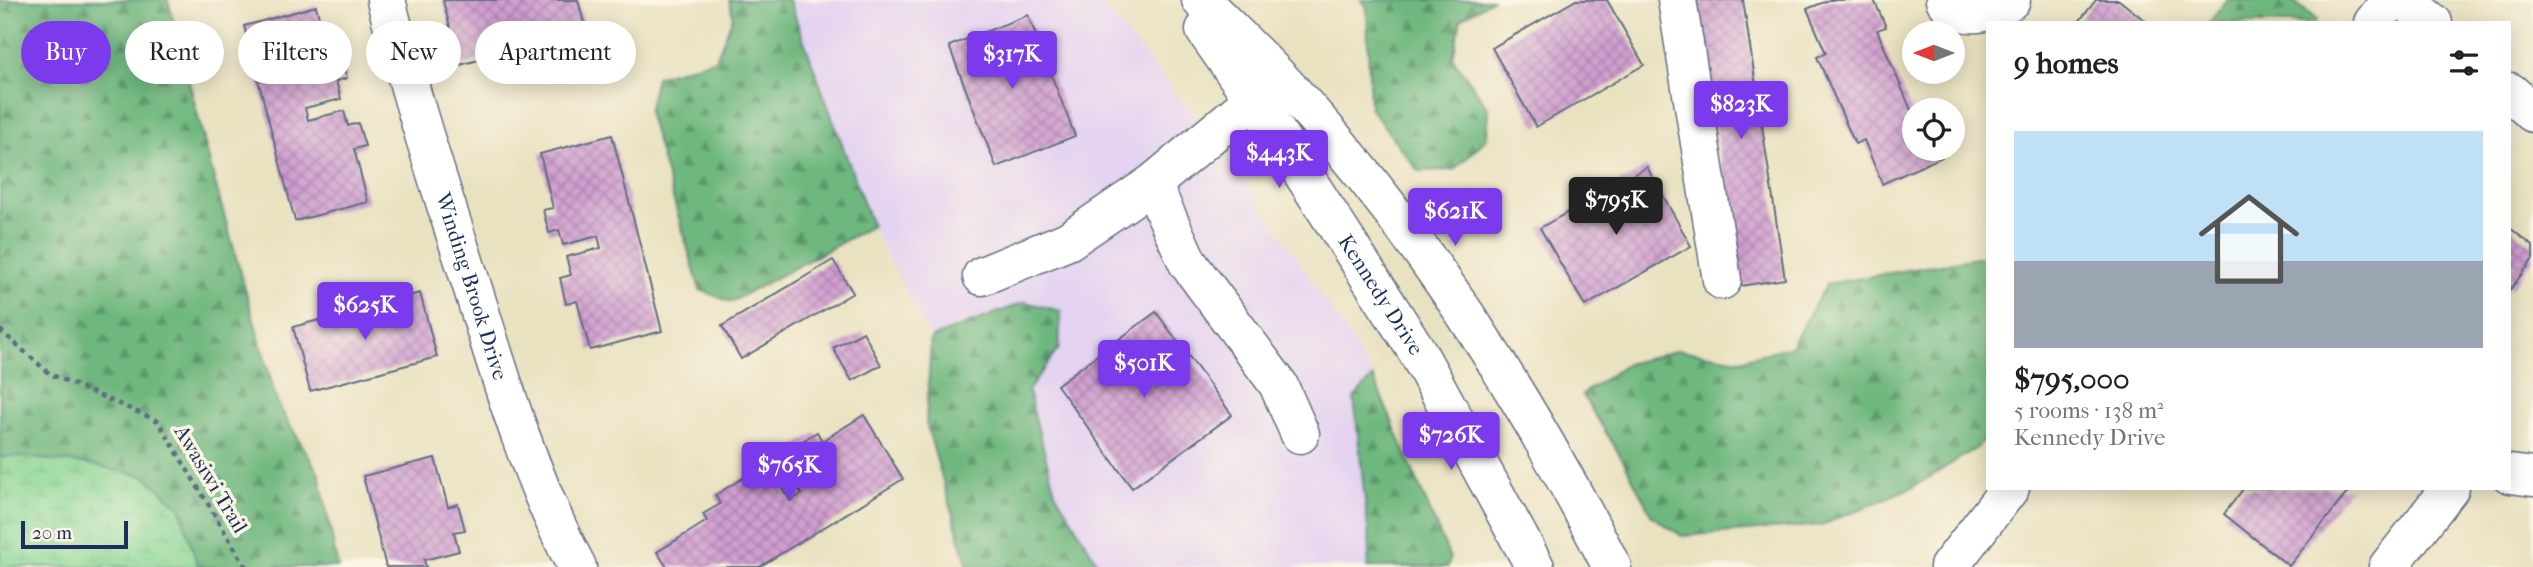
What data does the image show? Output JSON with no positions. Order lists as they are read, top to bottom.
{
  "streets": {
    "main road": ["Winding Brook Drive", "Kennedy Drive"],
    "path": ["Awasiwi Trail"]
  },
  "scale_bar": "20 m",
  "north": "left",
  "page": {
    "chip": [
      "Buy",
      "Rent",
      "Filters",
      "New",
      "Apartment"
    ],
    "heading": "9 homes",
    "price": [
      "$317K",
      "$823K",
      "$443K",
      "$795K",
      "$621K",
      "$625K",
      "$501K",
      "$726K",
      "$765K"
    ],
    "list": [
      {
        "name": "$795,000",
        "note": "5 rooms · 138 m² · Kennedy Drive"
      }
    ],
    "scale": "20 m"
  }
}
